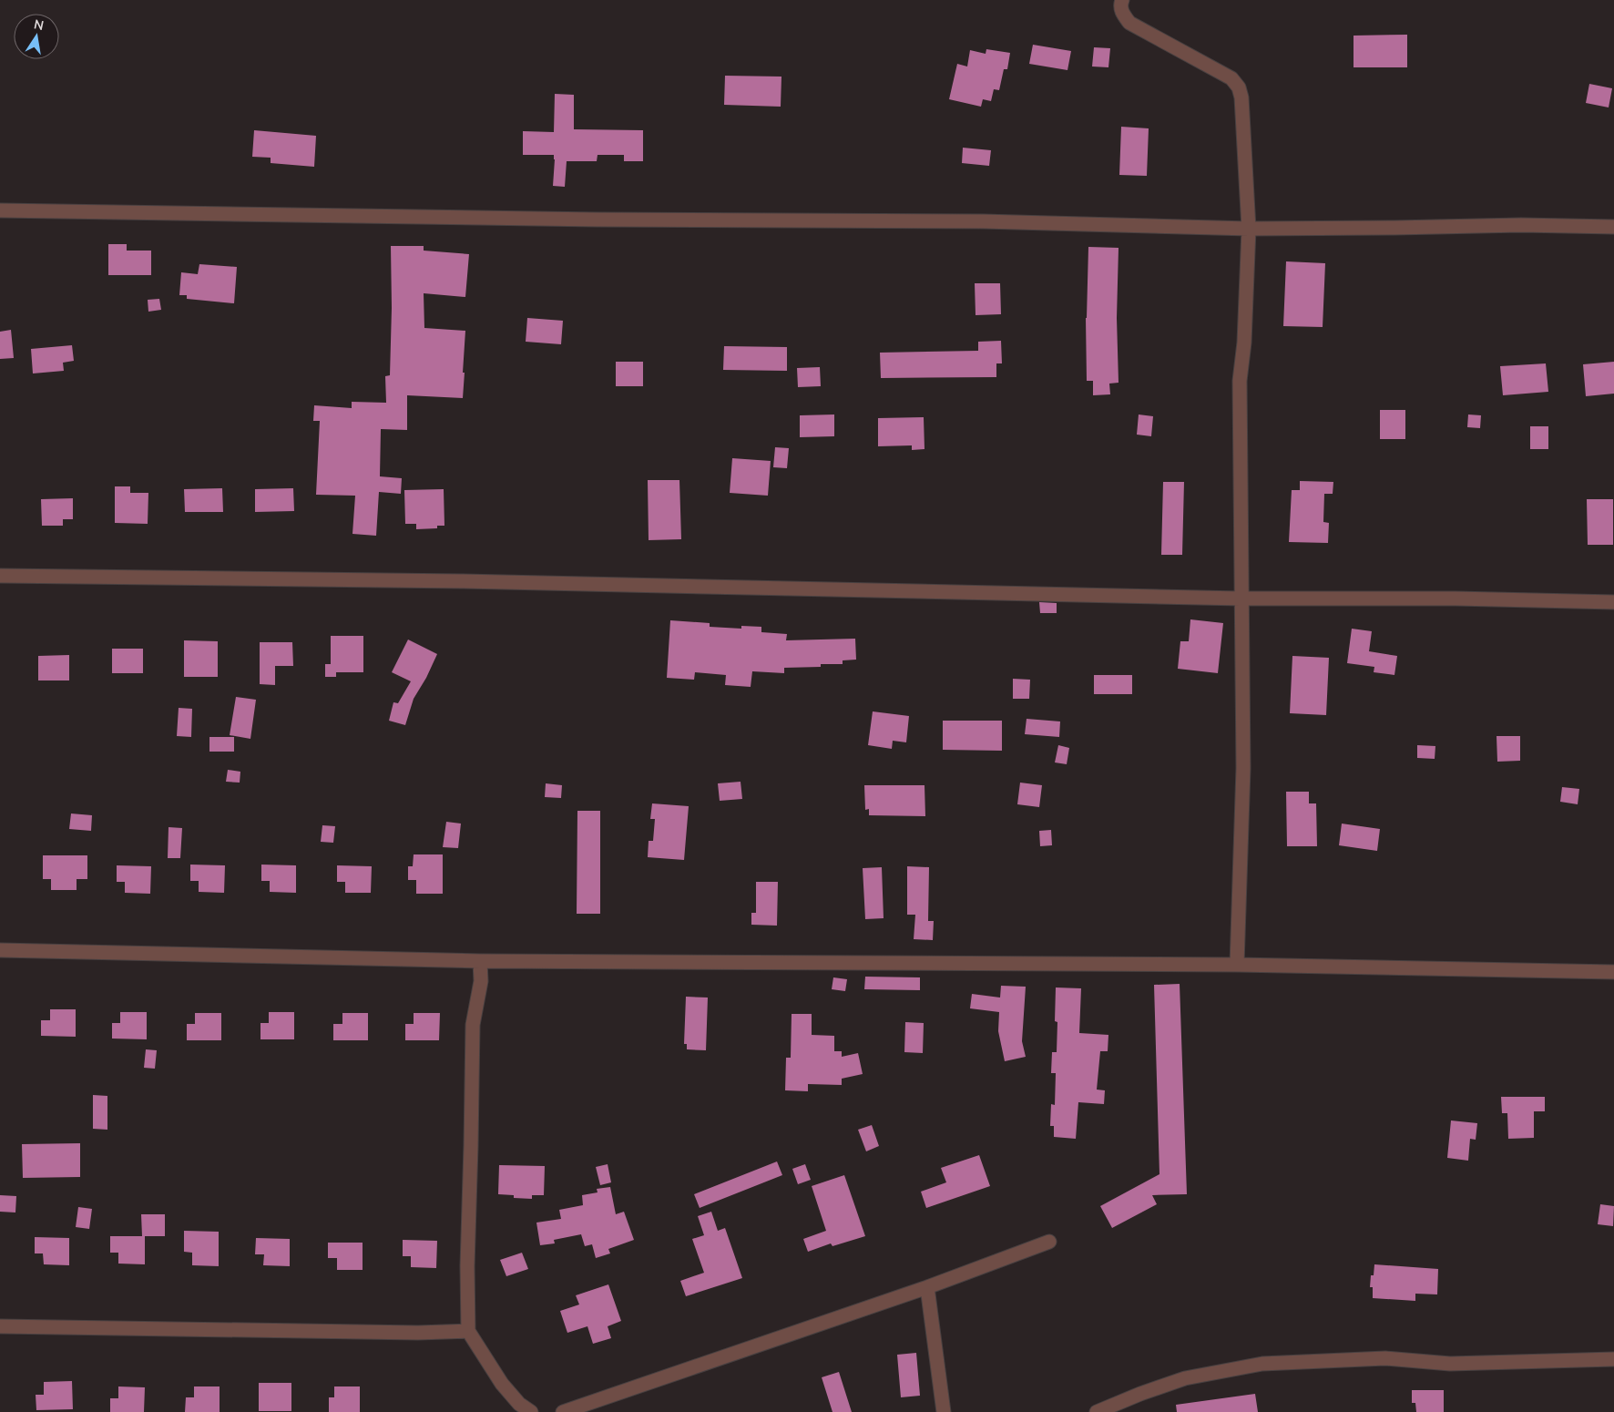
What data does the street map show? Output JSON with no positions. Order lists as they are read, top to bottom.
{
  "north": "top"
}
